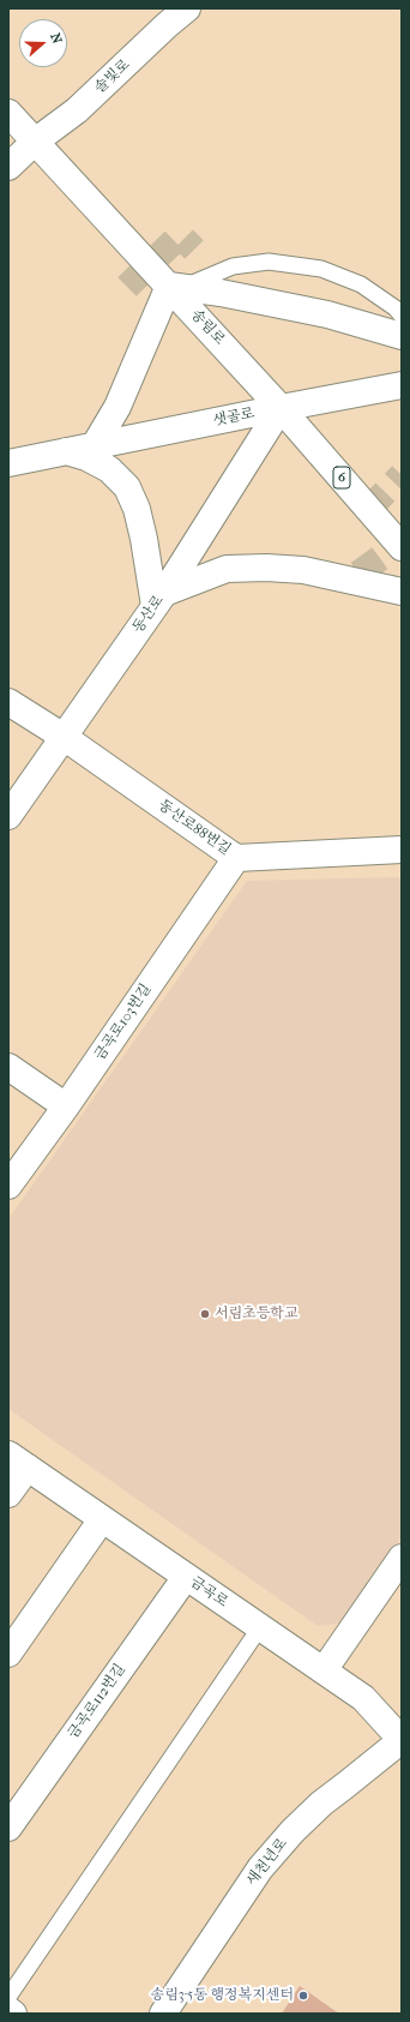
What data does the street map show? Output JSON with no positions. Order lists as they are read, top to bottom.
{
  "streets": {
    "street": [
      "솔빛로",
      "송림로",
      "샛골로",
      "6",
      "동산로",
      "동산로88번길",
      "금곡로103번길",
      "금곡로",
      "금곡로112번길",
      "새천년로"
    ]
  },
  "crossings": [
    ["솔빛로", "송림로"],
    ["송림로", "샛골로"],
    ["송림로", "동산로"],
    ["샛골로", "동산로"],
    ["동산로", "동산로88번길"],
    ["동산로88번길", "금곡로103번길"],
    ["금곡로", "금곡로112번길"],
    ["금곡로", "새천년로"]
  ],
  "places": ["서림초등학교", "송림3·5동 행정복지센터"],
  "north": "right"
}
